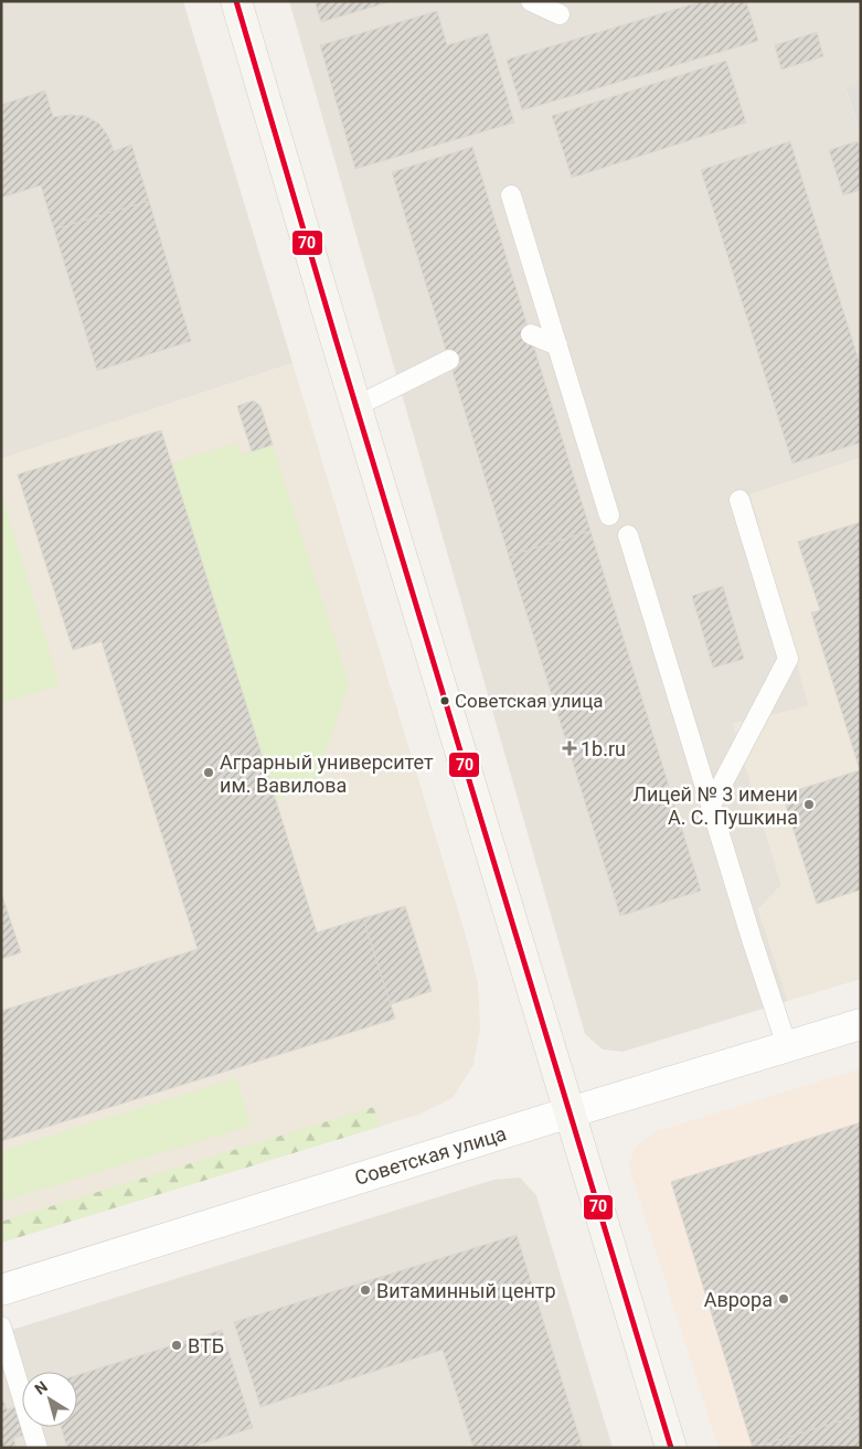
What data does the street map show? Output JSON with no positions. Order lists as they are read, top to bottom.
{
  "streets": {
    "street": ["Советская улица"]
  },
  "places": {
    "other": [
      "Советская улица",
      "Аграрный университет им. Вавилова",
      "Лицей № 3 имени А. С. Пушкина",
      "Витаминный центр",
      "Аврора",
      "ВТБ"
    ],
    "health": ["1b.ru"]
  },
  "lines": ["transit line 70"],
  "north": "top left"
}
